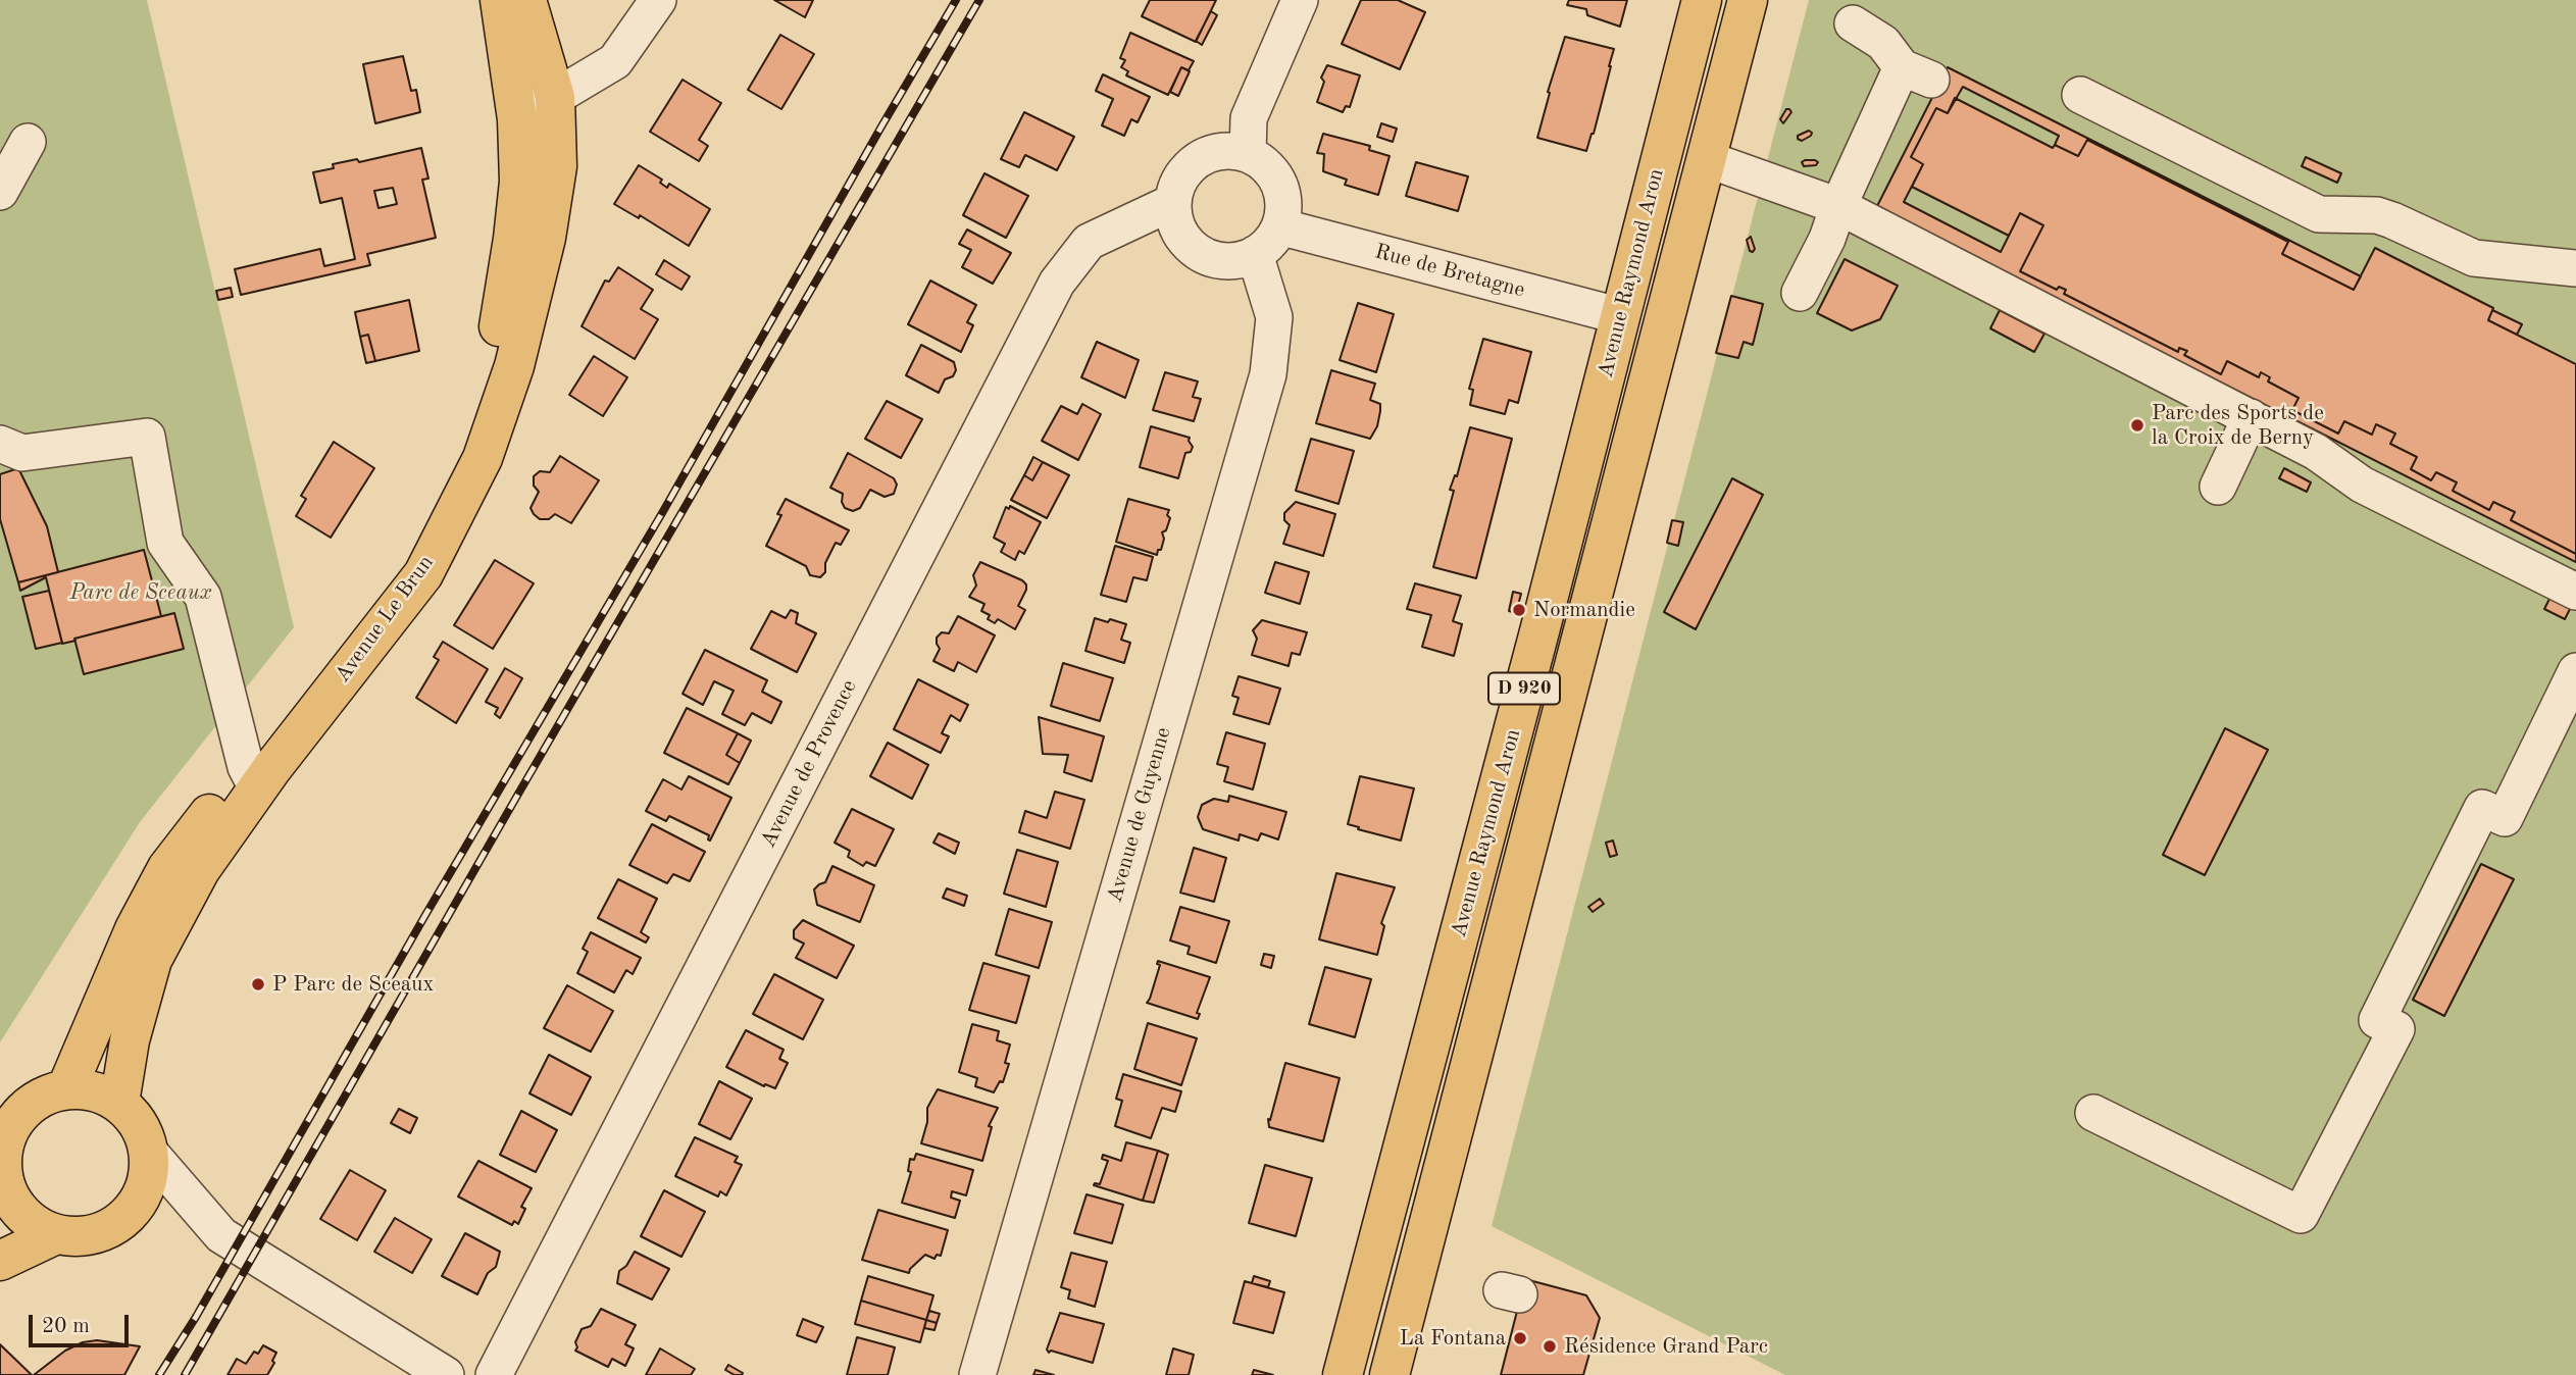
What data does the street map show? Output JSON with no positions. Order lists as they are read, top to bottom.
{
  "streets": {
    "main road": ["Avenue Raymond Aron", "Avenue Le Brun", "D 920"],
    "street": ["Rue de Bretagne", "Avenue de Provence", "Avenue de Guyenne"]
  },
  "crossings": [
    ["Rue de Bretagne", "Avenue Raymond Aron"],
    ["Rue de Bretagne", "Avenue de Provence"],
    ["Rue de Bretagne", "Avenue de Guyenne"],
    ["Avenue de Provence", "Avenue de Guyenne"]
  ],
  "parks": ["Parc de Sceaux"],
  "places": [
    "Parc des Sports de la Croix de Berny",
    "Normandie",
    "P Parc de Sceaux",
    "La Fontana",
    "Résidence Grand Parc"
  ],
  "scale_bar": "20 m"
}
